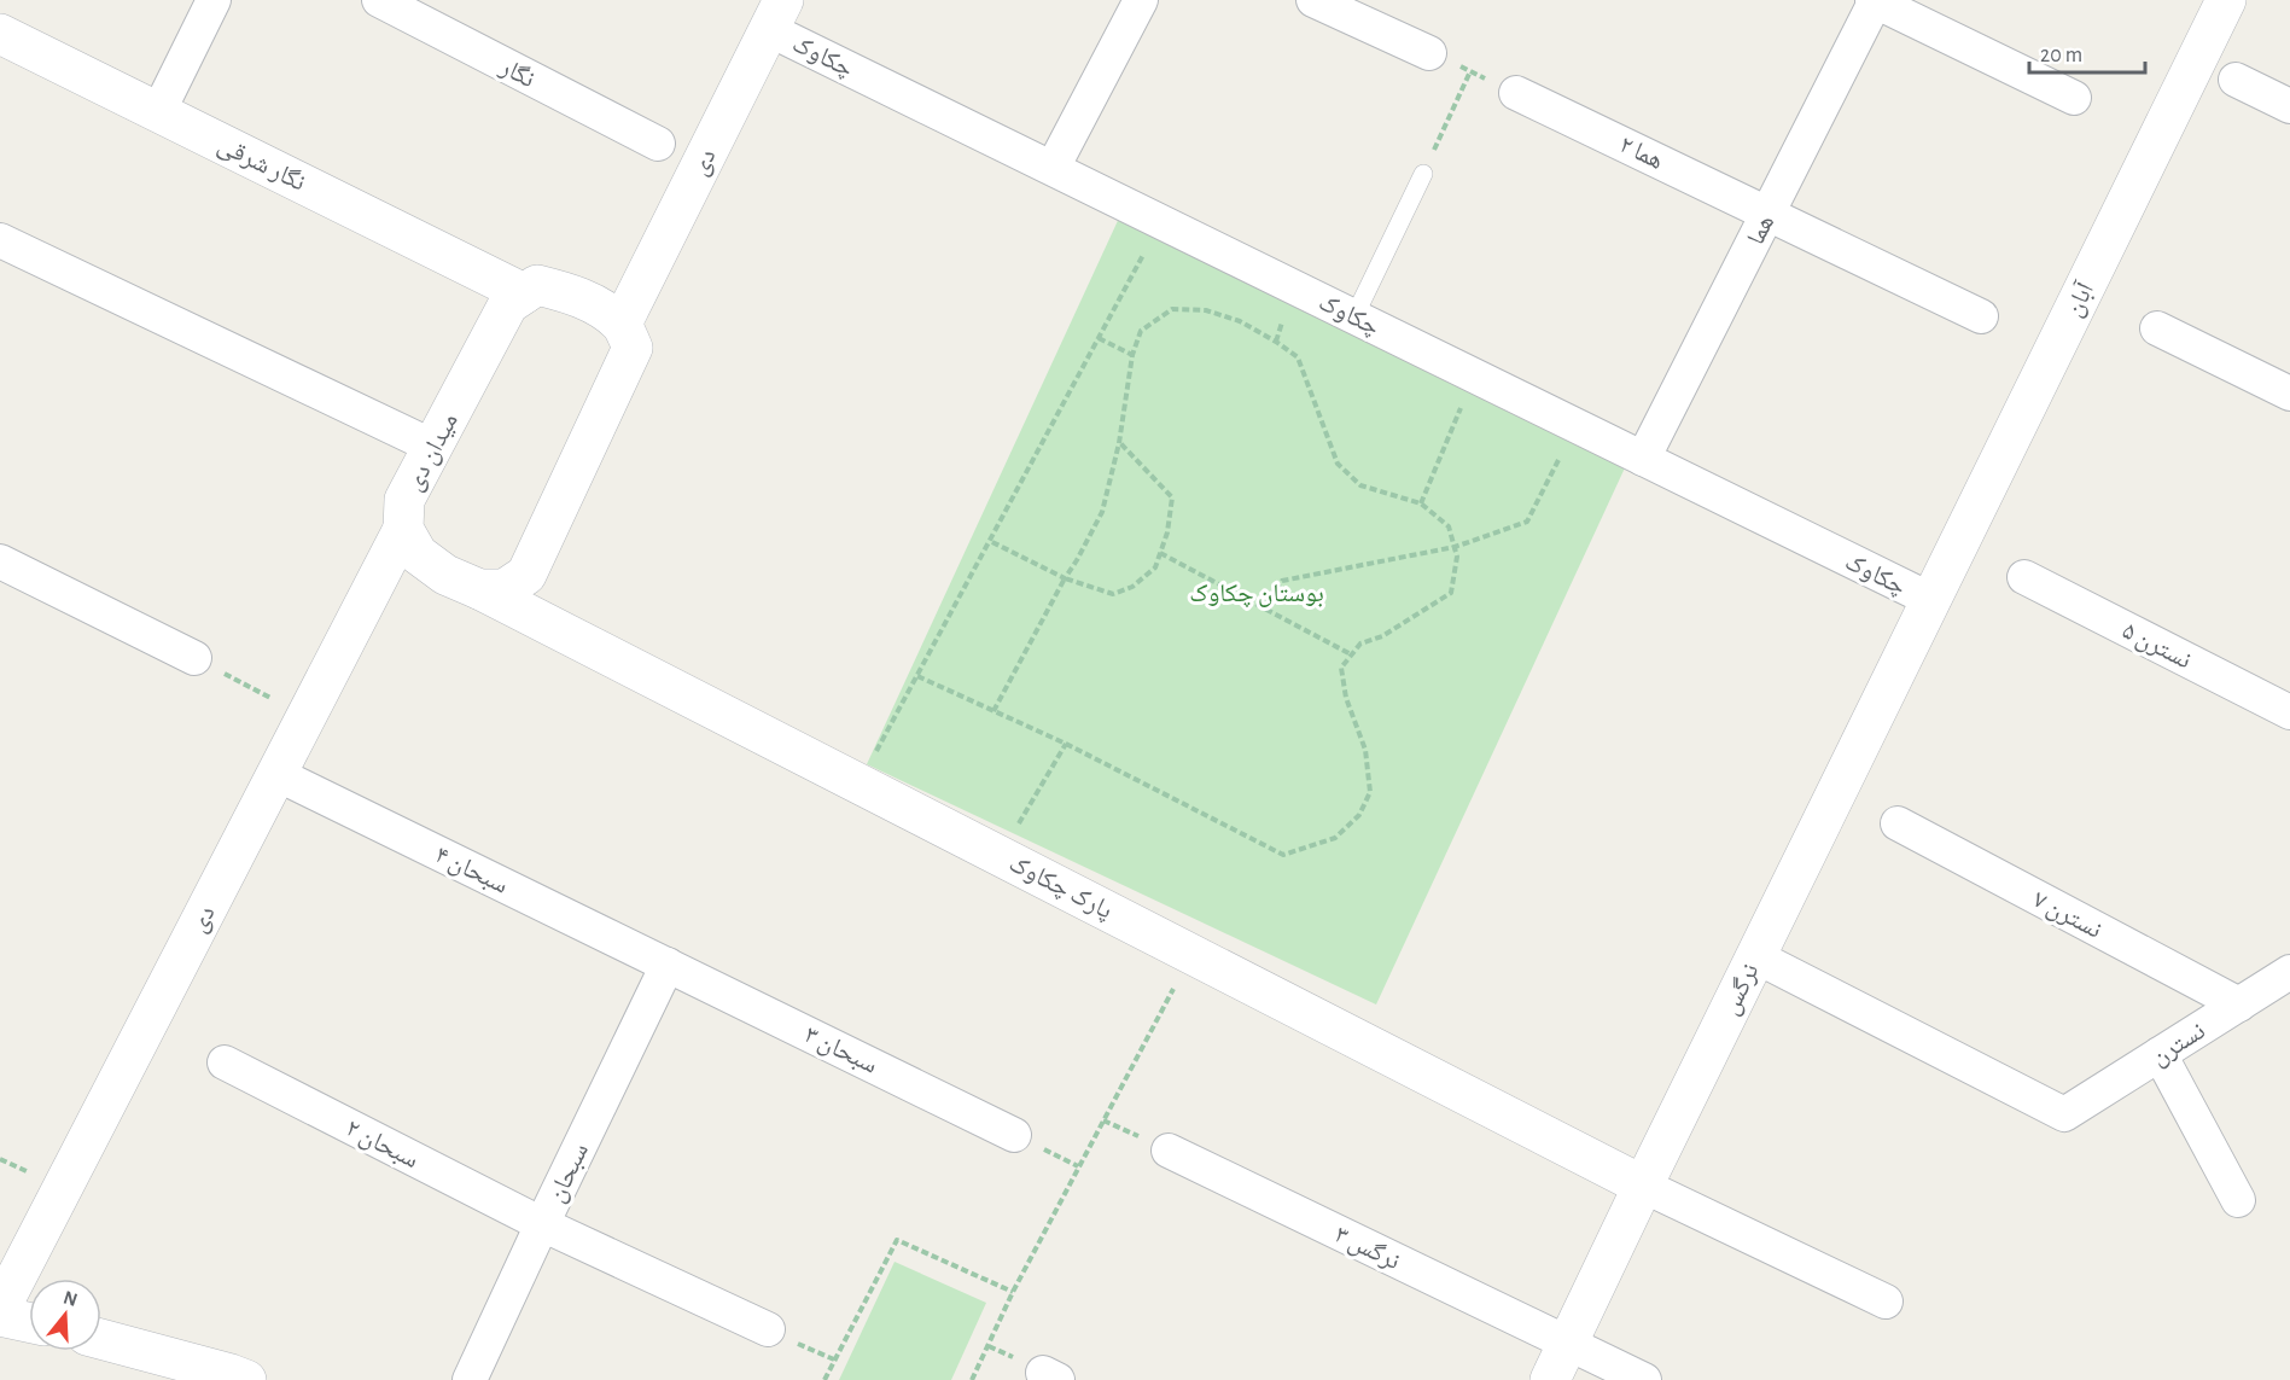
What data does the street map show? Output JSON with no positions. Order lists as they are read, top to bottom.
{
  "streets": {
    "street": [
      "چکاوک",
      "نگار",
      "هما ۲",
      "دی",
      "نگار شرقی",
      "هما",
      "آبان",
      "میدان دی",
      "نسترن ۵",
      "سبحان ۴",
      "پارک چکاوک",
      "نسترن ۷",
      "نرگس",
      "نسترن",
      "سبحان ۳",
      "سبحان ۲",
      "سبحان",
      "نرگس ۳"
    ]
  },
  "crossings": [
    ["چکاوک", "دی"],
    ["چکاوک", "هما"],
    ["چکاوک", "آبان"],
    ["چکاوک", "نرگس"],
    ["هما ۲", "هما"],
    ["دی", "میدان دی"],
    ["دی", "سبحان ۴"],
    ["نگار شرقی", "میدان دی"],
    ["آبان", "نرگس"],
    ["سبحان ۴", "سبحان ۳"],
    ["سبحان ۴", "سبحان"],
    ["پارک چکاوک", "نرگس"],
    ["نسترن ۷", "نسترن"],
    ["نرگس", "نسترن"],
    ["نرگس", "نرگس ۳"],
    ["سبحان ۳", "سبحان"],
    ["سبحان ۲", "سبحان"]
  ],
  "parks": ["بوستان چکاوک"],
  "scale_bar": "20 m",
  "north": "top"
}
